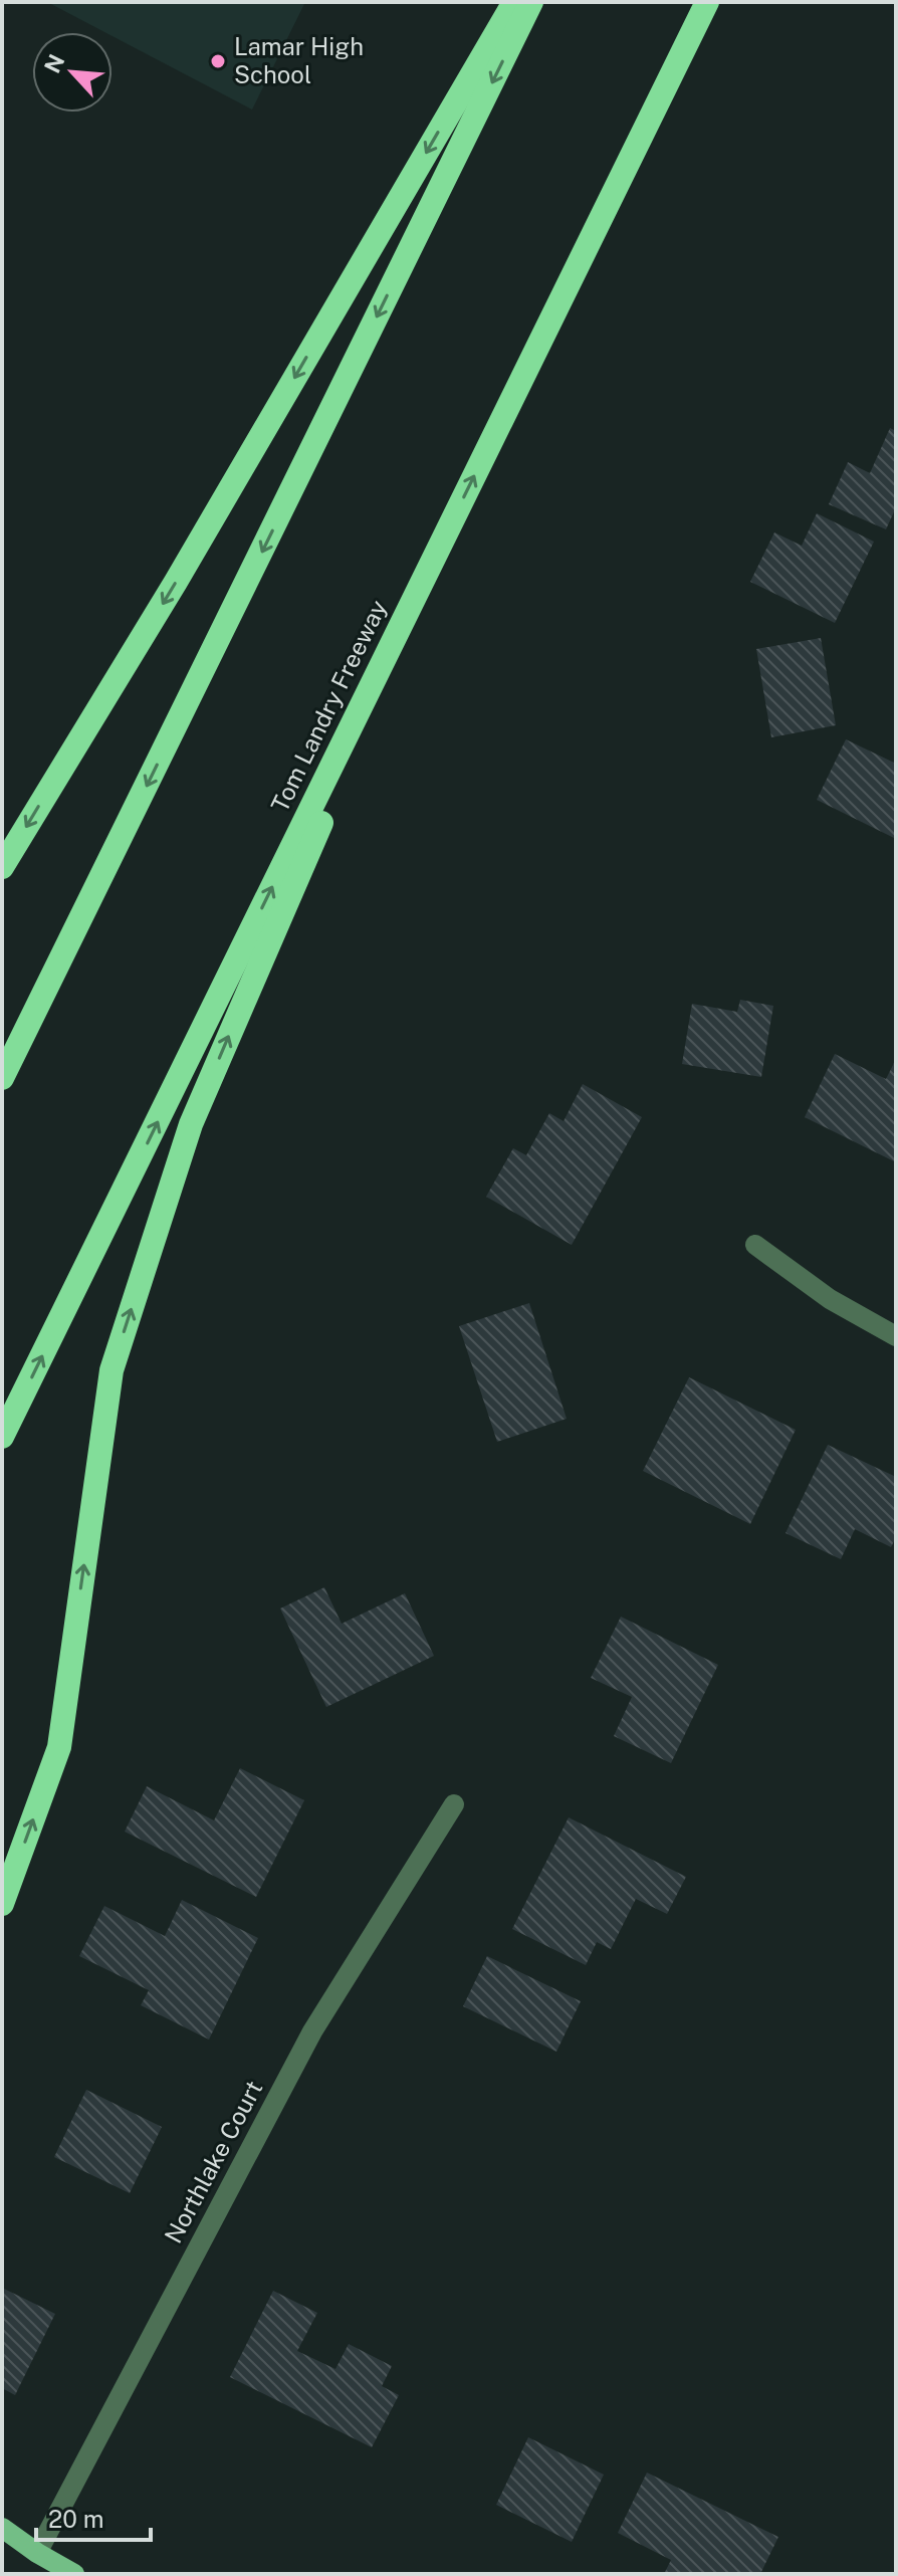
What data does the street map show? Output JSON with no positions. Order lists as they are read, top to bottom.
{
  "streets": {
    "highway": ["Tom Landry Freeway"],
    "street": ["Northlake Court"]
  },
  "places": ["Lamar High School"],
  "scale_bar": "20 m",
  "north": "top left"
}
